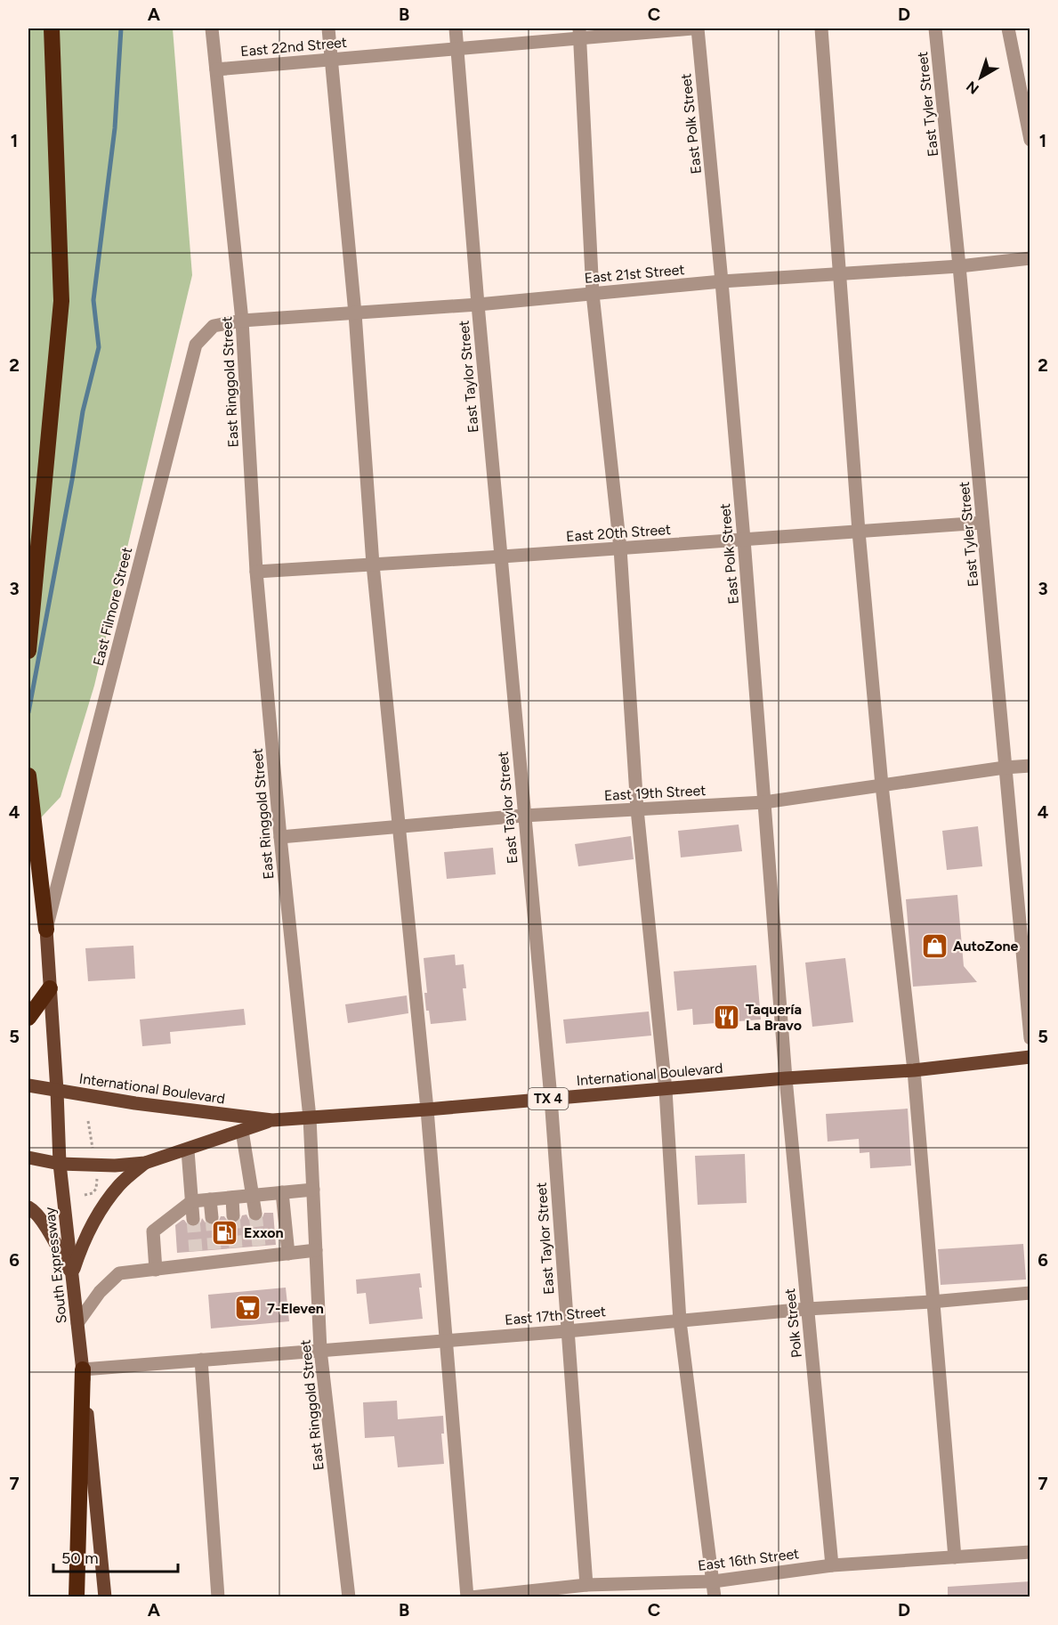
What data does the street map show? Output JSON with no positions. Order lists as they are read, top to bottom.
{
  "streets": {
    "main road": ["International Boulevard", "TX 4", "South Expressway"],
    "street": [
      "East 22nd Street",
      "East Tyler Street",
      "East Polk Street",
      "East 21st Street",
      "East Taylor Street",
      "East Ringgold Street",
      "East 20th Street",
      "East Filmore Street",
      "East 19th Street",
      "East 17th Street",
      "Polk Street",
      "East 16th Street"
    ]
  },
  "crossings": [
    ["East 22nd Street", "East Taylor Street"],
    ["East 22nd Street", "East Ringgold Street"],
    ["East Tyler Street", "East 21st Street"],
    ["East Tyler Street", "East 20th Street"],
    ["East Tyler Street", "East 19th Street"],
    ["East Polk Street", "East 21st Street"],
    ["East Polk Street", "East 20th Street"],
    ["East Polk Street", "East 19th Street"],
    ["East Polk Street", "International Boulevard"],
    ["East Polk Street", "Polk Street"],
    ["East 21st Street", "East Taylor Street"],
    ["East 21st Street", "East Ringgold Street"],
    ["East 21st Street", "East Filmore Street"],
    ["East Taylor Street", "East 20th Street"],
    ["East Taylor Street", "East 19th Street"],
    ["East Taylor Street", "International Boulevard"],
    ["East Taylor Street", "East 17th Street"],
    ["East Taylor Street", "East 16th Street"],
    ["East Ringgold Street", "East 20th Street"],
    ["East Ringgold Street", "East Filmore Street"],
    ["East Ringgold Street", "East 19th Street"],
    ["East Ringgold Street", "International Boulevard"],
    ["East Ringgold Street", "East 17th Street"],
    ["East Filmore Street", "South Expressway"],
    ["International Boulevard", "South Expressway"],
    ["International Boulevard", "Polk Street"],
    ["South Expressway", "East 17th Street"],
    ["East 17th Street", "Polk Street"],
    ["Polk Street", "East 16th Street"]
  ],
  "places": {
    "shop": ["AutoZone"],
    "restaurant": ["Taquería La Bravo"],
    "fuel station": ["Exxon"],
    "supermarket": ["7-Eleven"]
  },
  "scale_bar": "50 m",
  "north": "bottom left",
  "grid": {
    "columns": [
      "A",
      "B",
      "C",
      "D"
    ],
    "rows": [
      "1",
      "2",
      "3",
      "4",
      "5",
      "6",
      "7"
    ]
  }
}
